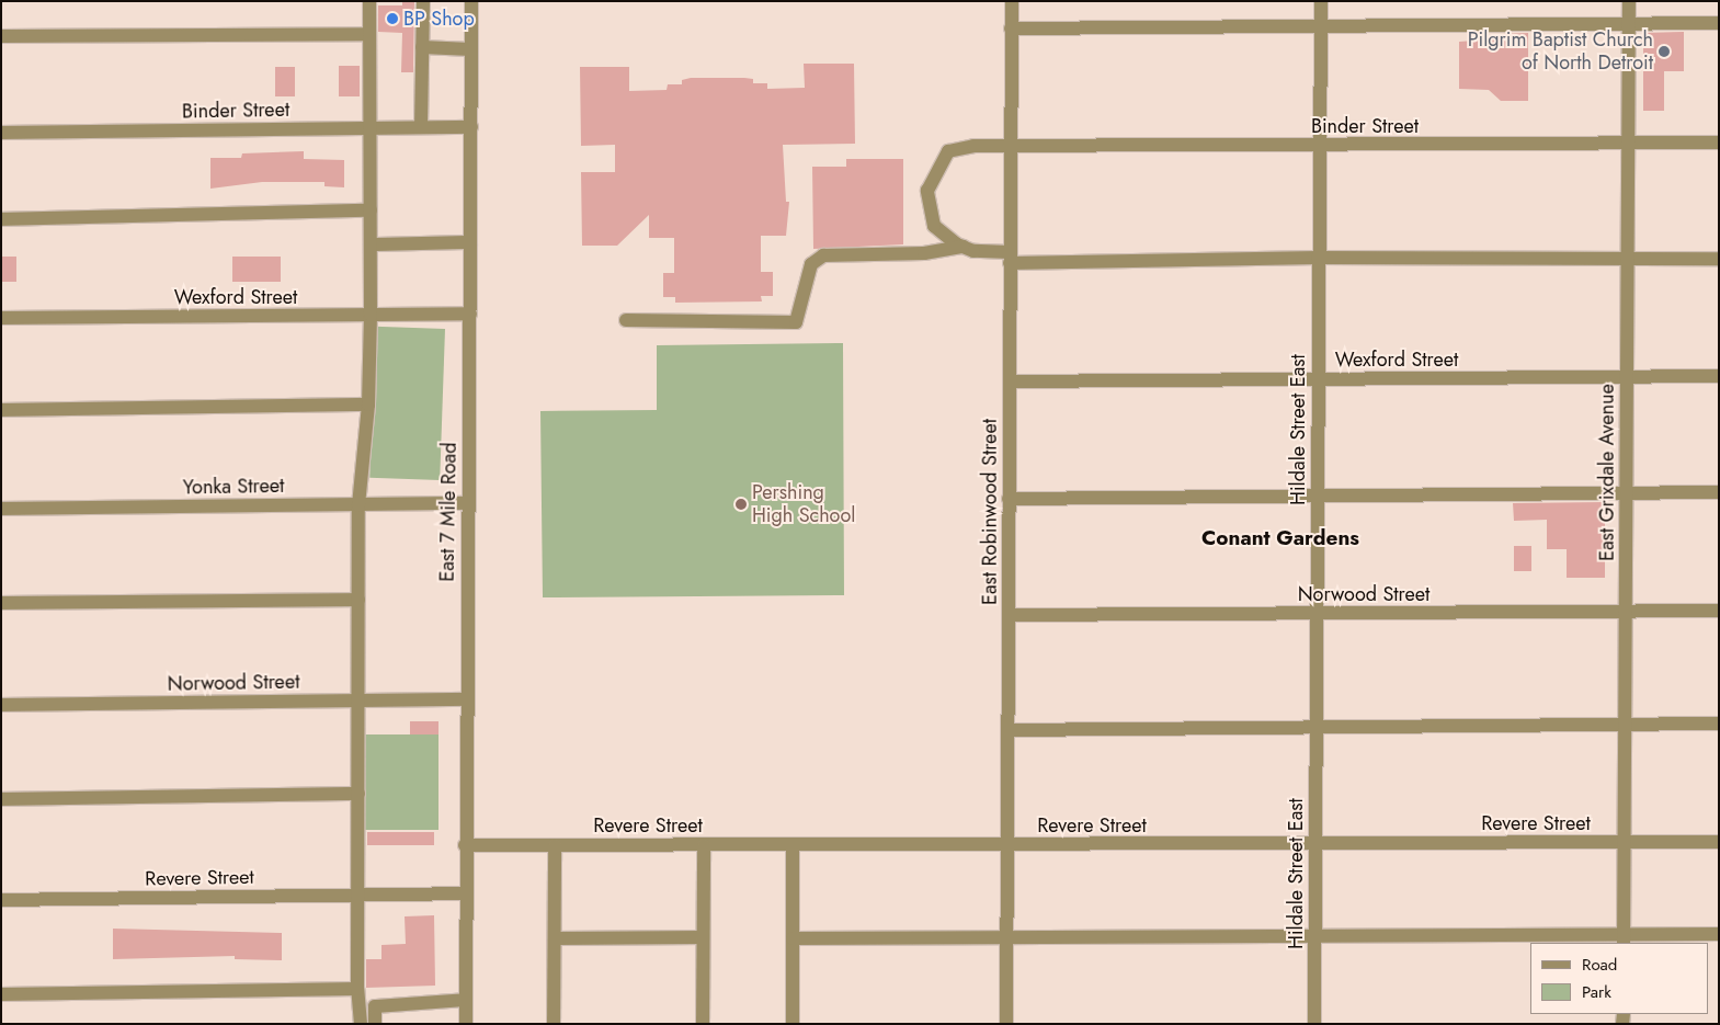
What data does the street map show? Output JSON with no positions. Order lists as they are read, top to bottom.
{
  "streets": {
    "street": [
      "Binder Street",
      "Wexford Street",
      "Hildale Street East",
      "East Grixdale Avenue",
      "Yonka Street",
      "East 7 Mile Road",
      "East Robinwood Street",
      "Norwood Street",
      "Revere Street"
    ]
  },
  "crossings": [
    ["Binder Street", "Hildale Street East"],
    ["Binder Street", "East Grixdale Avenue"],
    ["Binder Street", "East 7 Mile Road"],
    ["Binder Street", "East Robinwood Street"],
    ["Wexford Street", "Hildale Street East"],
    ["Wexford Street", "East Grixdale Avenue"],
    ["Wexford Street", "East 7 Mile Road"],
    ["Wexford Street", "East Robinwood Street"],
    ["Hildale Street East", "Norwood Street"],
    ["Hildale Street East", "Revere Street"],
    ["East Grixdale Avenue", "Norwood Street"],
    ["East Grixdale Avenue", "Revere Street"],
    ["Yonka Street", "East 7 Mile Road"],
    ["East 7 Mile Road", "Norwood Street"],
    ["East 7 Mile Road", "Revere Street"],
    ["East Robinwood Street", "Norwood Street"],
    ["East Robinwood Street", "Revere Street"]
  ],
  "districts": ["Conant Gardens"],
  "places": ["BP Shop", "Pilgrim Baptist Church of North Detroit", "Pershing High School"],
  "legend": ["Road", "Park"]
}
